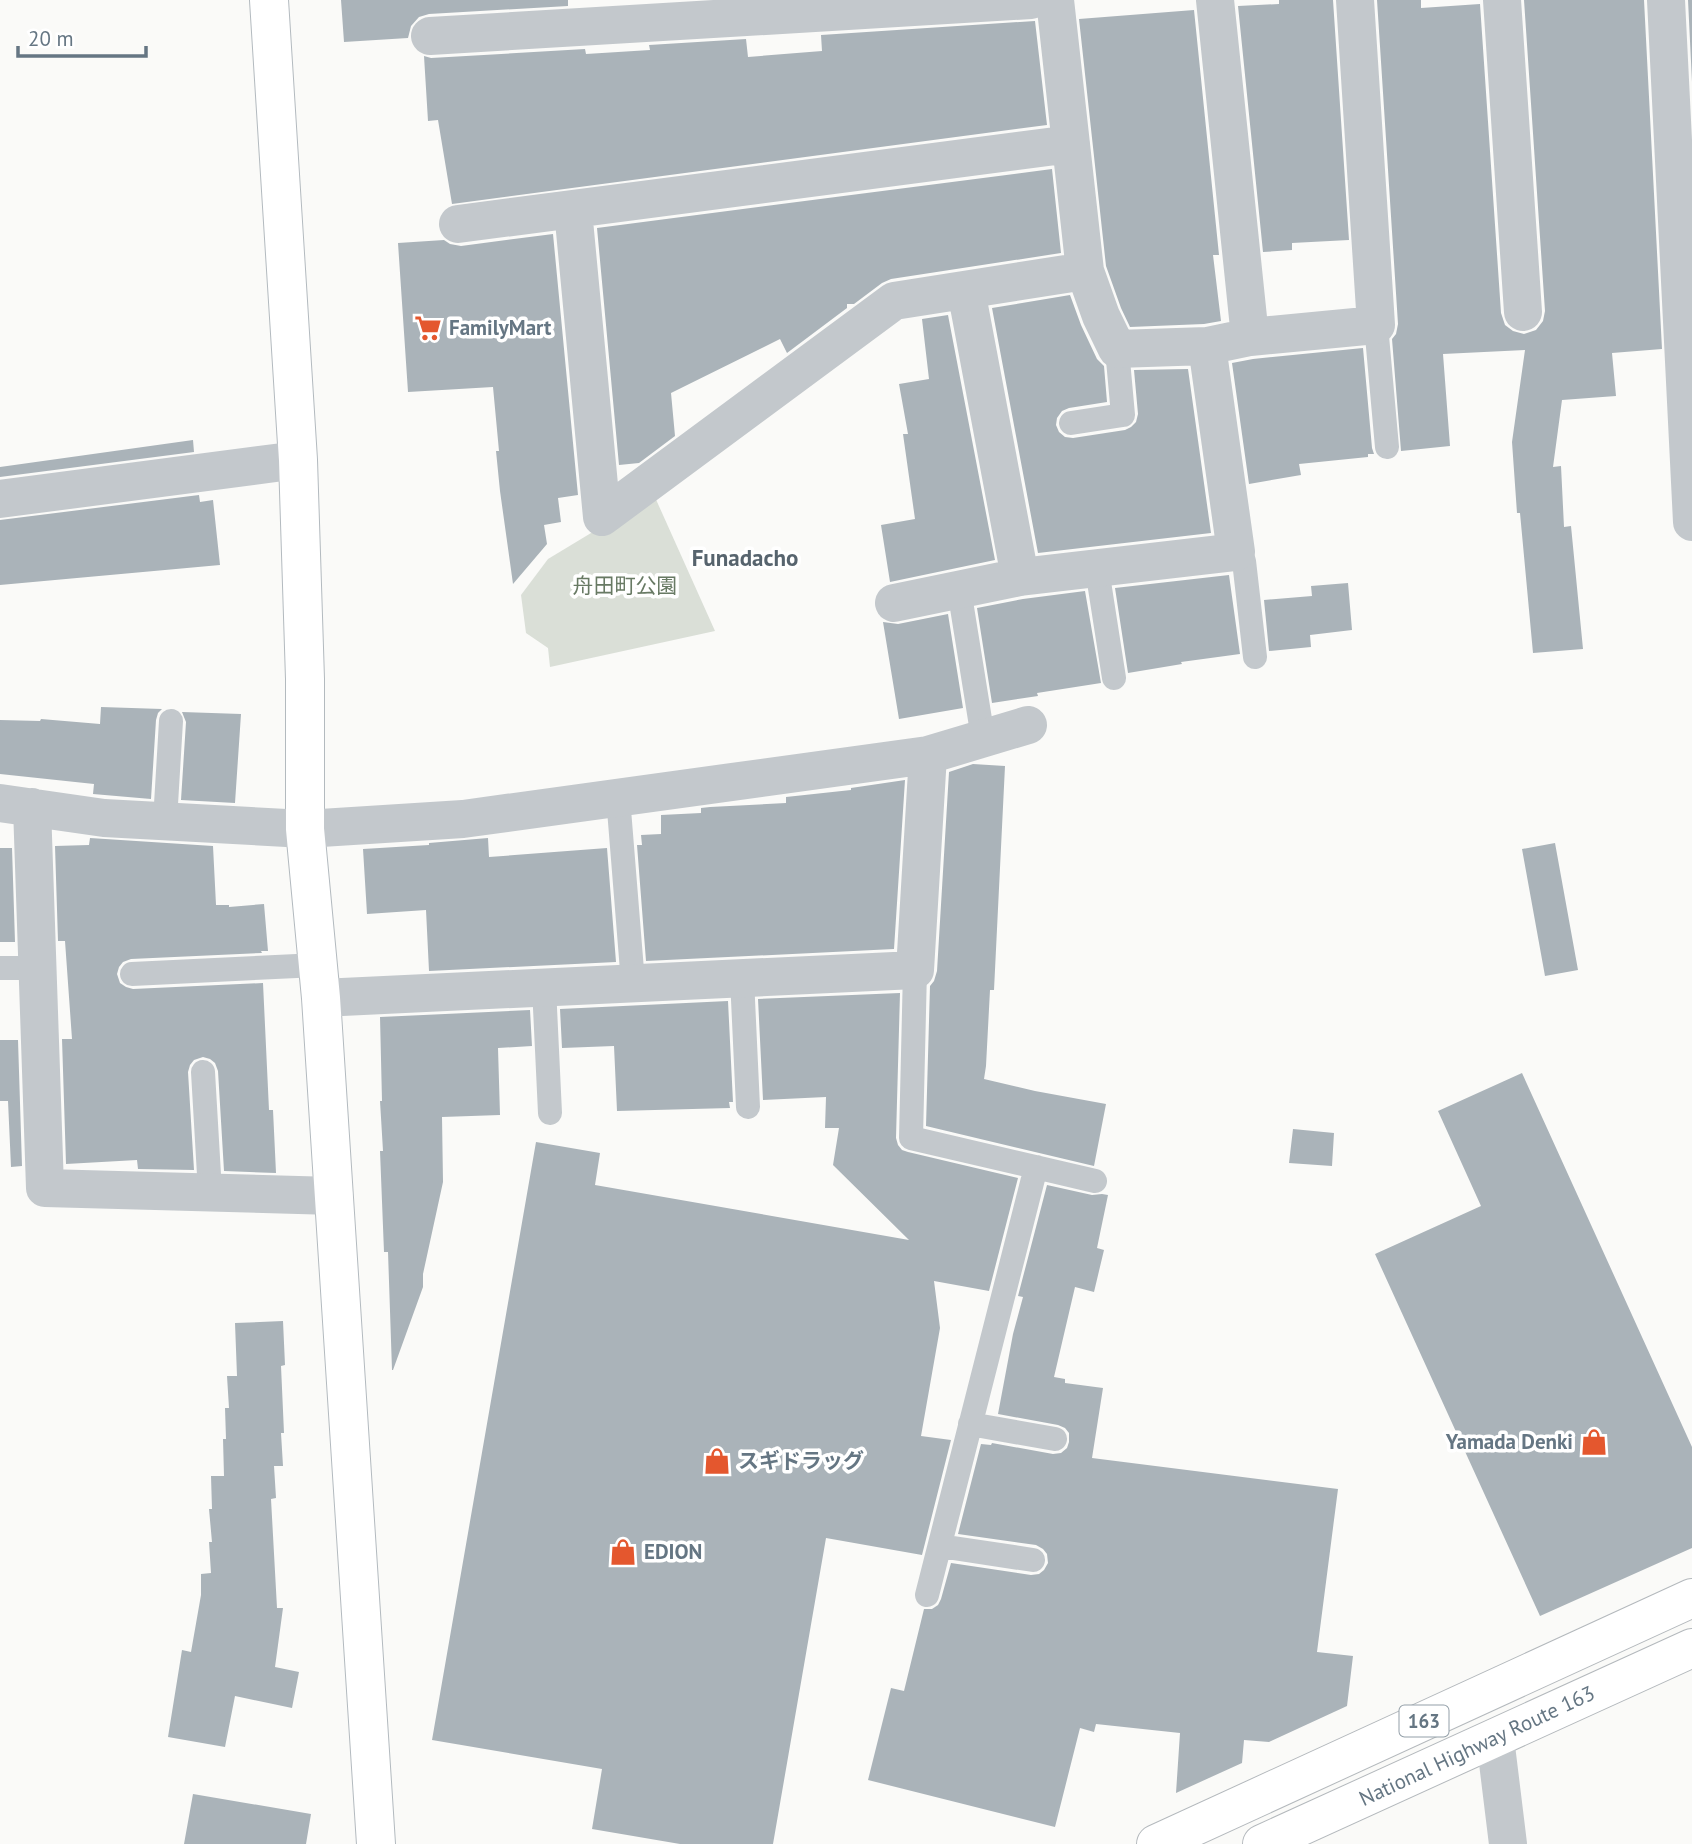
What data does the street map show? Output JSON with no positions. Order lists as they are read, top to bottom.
{
  "streets": {
    "main road": ["163", "National Highway Route 163"]
  },
  "districts": ["Funadacho"],
  "parks": ["舟田町公園"],
  "places": {
    "supermarket": ["FamilyMart"],
    "shop": ["Yamada Denki", "スギドラッグ", "EDION"]
  },
  "scale_bar": "20 m"
}
